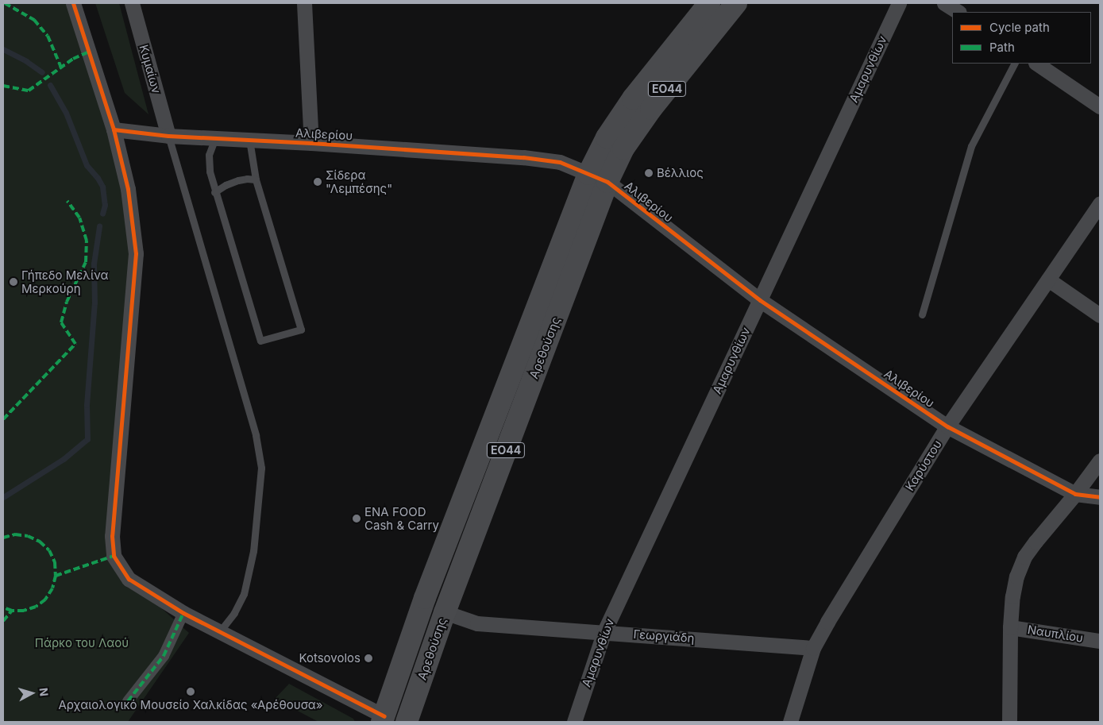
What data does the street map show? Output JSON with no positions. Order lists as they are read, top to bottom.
{
  "streets": {
    "main road": ["ΕΟ44", "Αρεθούσης"],
    "street": [
      "Κυμαίων",
      "Αμαρυνθίων",
      "Αλιβερίου",
      "Καρύστου",
      "Ναυπλίου",
      "Γεωργιάδη"
    ]
  },
  "crossings": [
    ["Κυμαίων", "Αλιβερίου"],
    ["Αμαρυνθίων", "Αλιβερίου"],
    ["Αμαρυνθίων", "Γεωργιάδη"],
    ["Αλιβερίου", "Αρεθούσης"],
    ["Αλιβερίου", "Καρύστου"],
    ["Αρεθούσης", "Γεωργιάδη"],
    ["Καρύστου", "Γεωργιάδη"]
  ],
  "parks": ["Πάρκο του Λαού"],
  "places": [
    "Βέλλιος",
    "Σίδερα \"Λεμπέσης\"",
    "Γήπεδο Μελίνα Μερκούρη",
    "ENA FOOD Cash & Carry",
    "Kotsovolos",
    "Αρχαιολογικό Μουσείο Χαλκίδας «Αρέθουσα»"
  ],
  "legend": ["Cycle path", "Path"],
  "north": "right"
}
